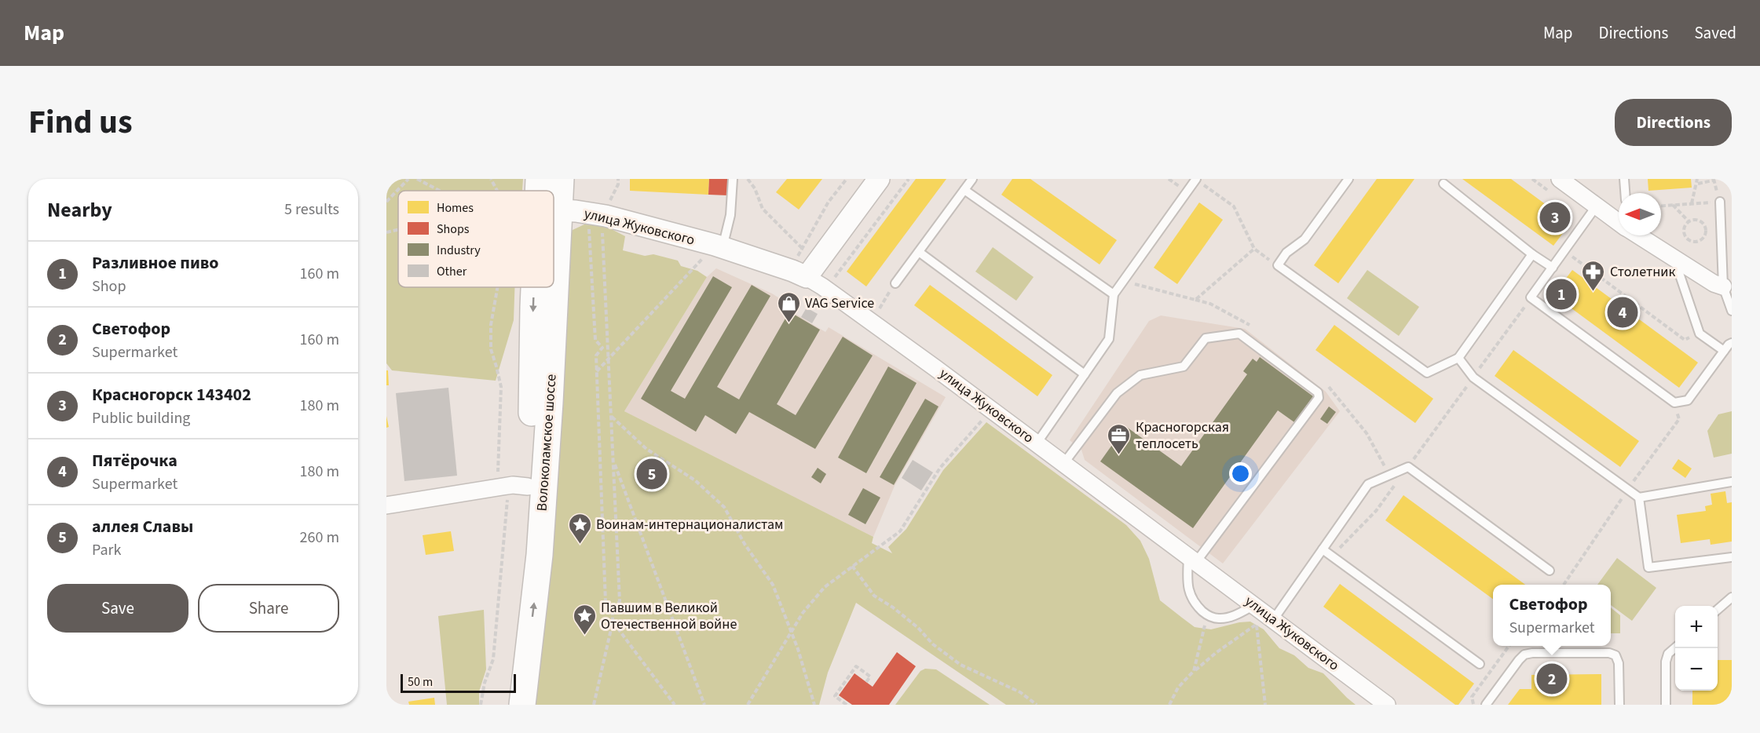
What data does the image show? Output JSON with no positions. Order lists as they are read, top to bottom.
{
  "streets": {
    "main road": ["Волоколамское шоссе"],
    "street": ["улица Жуковского"]
  },
  "places": {
    "pharmacy": ["Столетник"],
    "shop": ["VAG Service"],
    "office": ["Красногорская теплосеть"],
    "place": ["Воинам-интернационалистам", "Павшим в Великой Отечественной войне"]
  },
  "legend": [
    "Homes",
    "Shops",
    "Industry",
    "Other"
  ],
  "scale_bar": "50 m",
  "north": "left",
  "page": {
    "header": "Map",
    "nav": ["Map", "Directions", "Saved"],
    "title": "Find us",
    "buttons": [
      "Directions",
      ["Save", "Share"]
    ],
    "heading": ["Nearby", "5 results"],
    "pins": [
      "3",
      "1",
      "4",
      "5",
      "2"
    ],
    "list": [
      {
        "mark": "1",
        "name": "Разливное пиво",
        "note": "Shop",
        "value": "160 m"
      },
      {
        "mark": "2",
        "name": "Светофор",
        "note": "Supermarket",
        "value": "160 m"
      },
      {
        "mark": "3",
        "name": "Красногорск 143402",
        "note": "Public building",
        "value": "180 m"
      },
      {
        "mark": "4",
        "name": "Пятёрочка",
        "note": "Supermarket",
        "value": "180 m"
      },
      {
        "mark": "5",
        "name": "аллея Славы",
        "note": "Park",
        "value": "260 m"
      }
    ],
    "popup": ["Светофор", "Supermarket"],
    "map_buttons": ["+", "−"],
    "scale": "50 m"
  }
}
